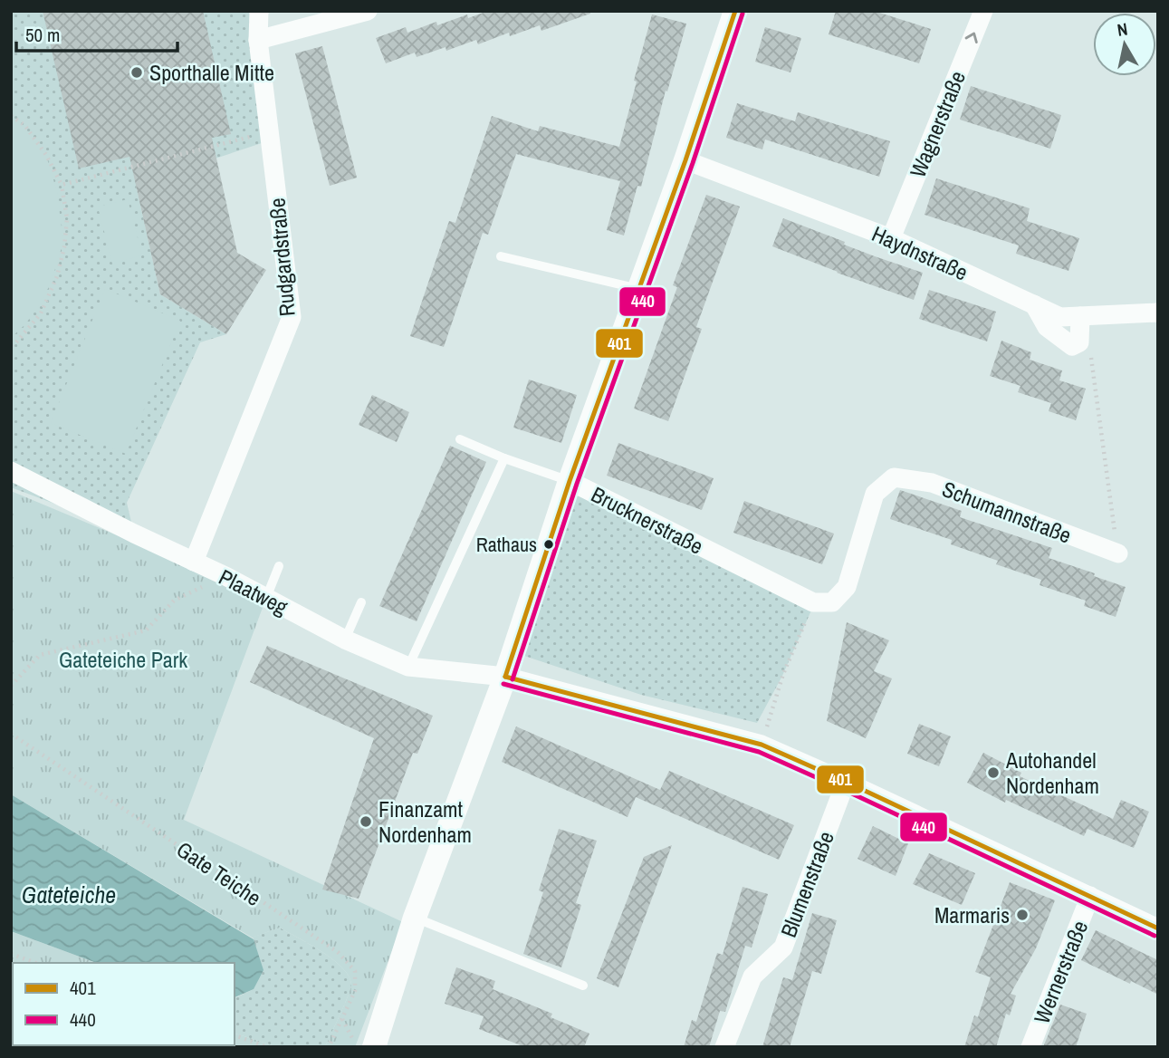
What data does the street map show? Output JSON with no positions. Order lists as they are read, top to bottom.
{
  "streets": {
    "street": [
      "Wagnerstraße",
      "Haydnstraße",
      "Rudgardstraße",
      "Schumannstraße",
      "Brucknerstraße",
      "Plaatweg",
      "Blumenstraße",
      "Wernerstraße"
    ],
    "path": ["Gate Teiche"]
  },
  "crossings": [
    ["Wagnerstraße", "Haydnstraße"],
    ["Rudgardstraße", "Plaatweg"],
    ["Schumannstraße", "Brucknerstraße"],
    ["Plaatweg", "Blumenstraße"],
    ["Plaatweg", "Wernerstraße"]
  ],
  "one_way": ["Wagnerstraße"],
  "water": ["Gateteiche"],
  "parks": ["Gateteiche Park"],
  "places": [
    "Sporthalle Mitte",
    "Rathaus",
    "Autohandel Nordenham",
    "Finanzamt Nordenham",
    "Marmaris"
  ],
  "lines": ["transit line 401", "transit line 440"],
  "legend": ["401", "440"],
  "scale_bar": "50 m",
  "north": "top"
}
